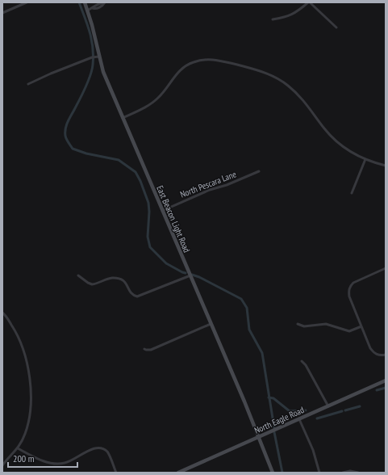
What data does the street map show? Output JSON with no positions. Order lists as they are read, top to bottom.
{
  "streets": {
    "main road": ["East Beacon Light Road", "North Eagle Road"],
    "street": ["North Pescara Lane"]
  },
  "crossings": [
    ["North Pescara Lane", "East Beacon Light Road"],
    ["East Beacon Light Road", "North Eagle Road"]
  ],
  "scale_bar": "200 m"
}
